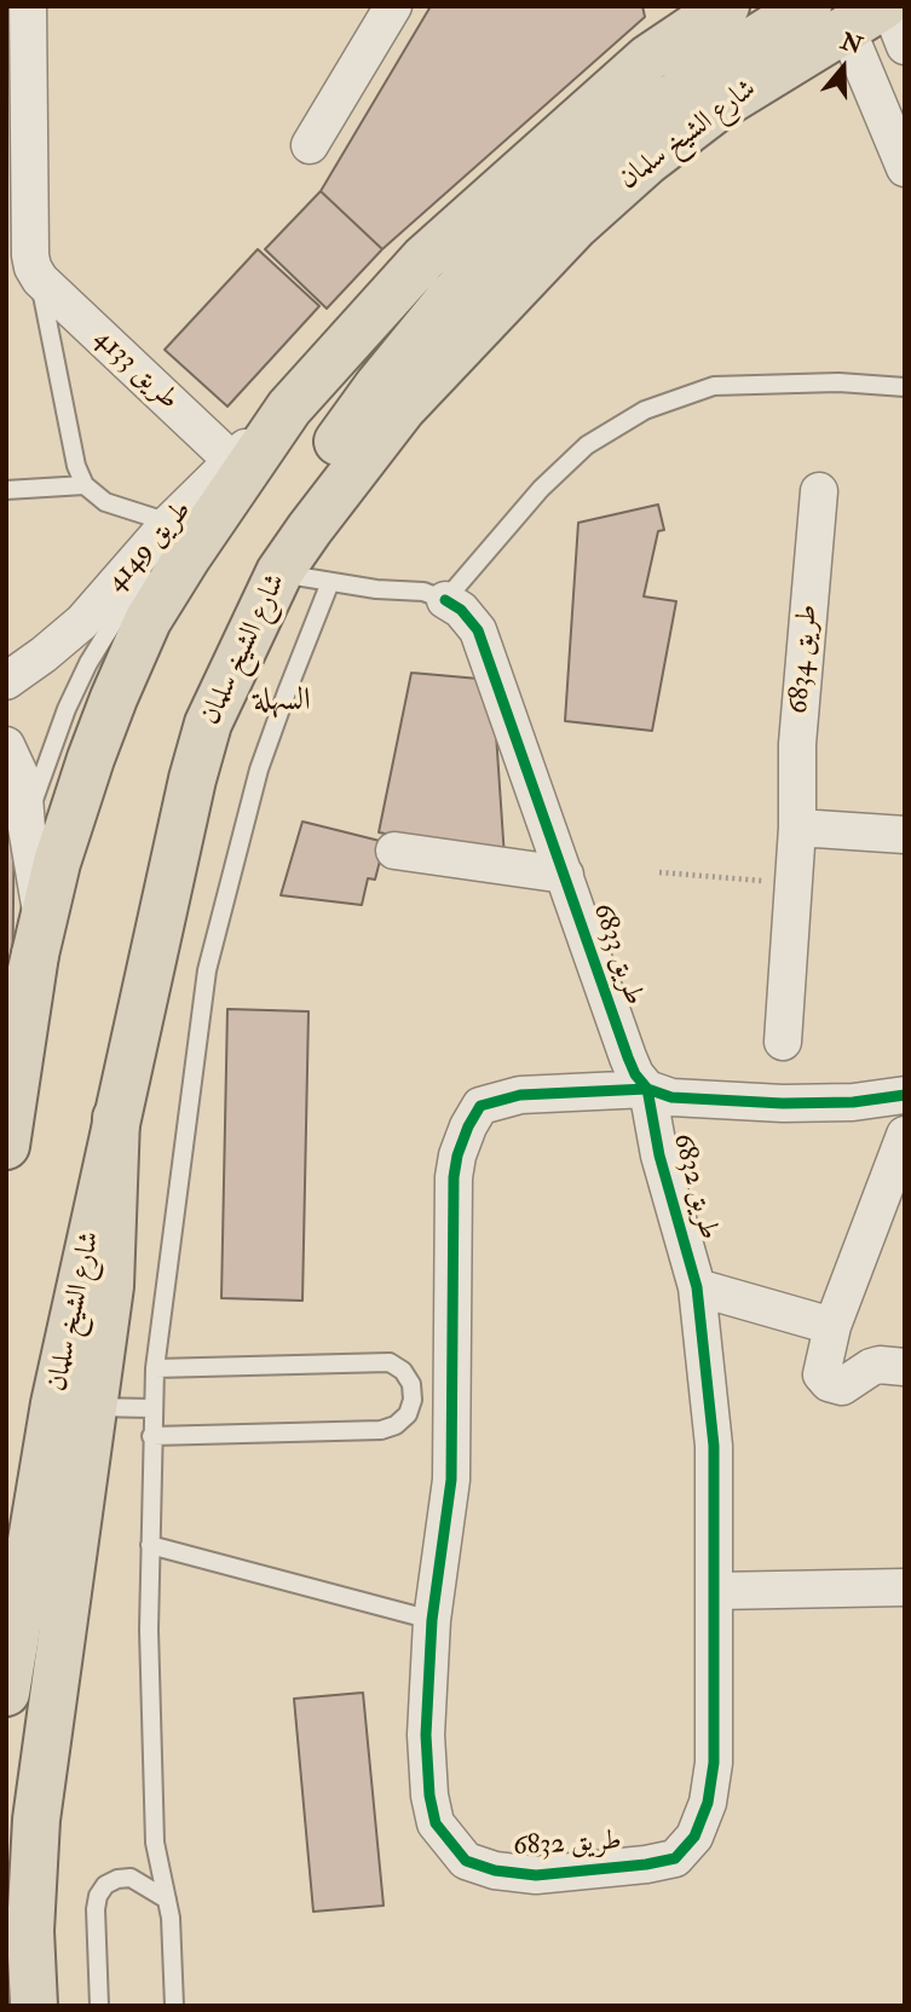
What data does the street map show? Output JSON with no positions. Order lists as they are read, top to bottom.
{
  "streets": {
    "main road": ["شارع الشيخ سلمان"],
    "street": [
      "طريق 4133",
      "طريق 4149",
      "طريق 6834",
      "طريق 6833",
      "طريق 6832"
    ]
  },
  "crossings": [
    ["طريق 4133", "طريق 4149"],
    ["طريق 6833", "طريق 6832"]
  ],
  "districts": ["السهلة"],
  "north": "top"
}
